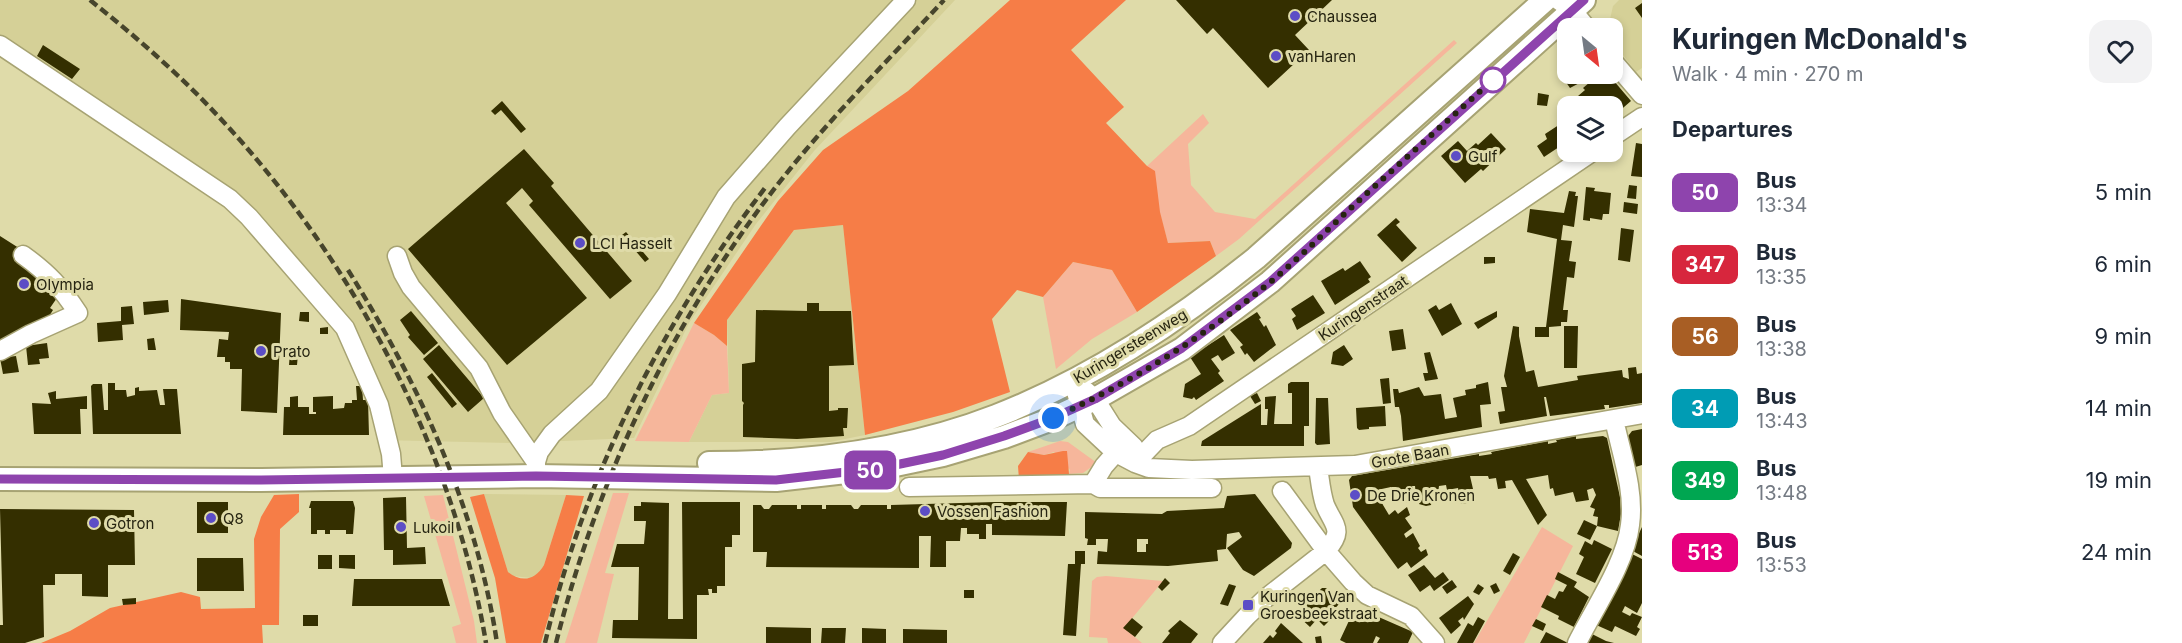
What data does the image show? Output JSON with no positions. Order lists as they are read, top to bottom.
{
  "streets": {
    "main road": ["Kuringersteenweg"],
    "street": ["Kuringenstraat", "Grote Baan"]
  },
  "crossings": [
    ["Kuringenstraat", "Grote Baan"],
    ["Kuringersteenweg", "Grote Baan"]
  ],
  "places": {
    "other": [
      "Chaussea",
      "vanHaren",
      "Gulf",
      "LCI Hasselt",
      "Olympia",
      "Prato",
      "De Drie Kronen",
      "Vossen Fashion",
      "Q8",
      "Gotron",
      "Lukoil"
    ],
    "transit": ["Kuringen Van Groesbeekstraat"]
  },
  "lines": ["bus line 50"],
  "north": "bottom right",
  "page": {
    "on_map": "50",
    "heading": [
      ["Kuringen McDonald's", "Walk · 4 min · 270 m"],
      "Departures"
    ],
    "list": [
      {
        "mark": "50",
        "name": "Bus",
        "note": "13:34",
        "value": "5 min"
      },
      {
        "mark": "347",
        "name": "Bus",
        "note": "13:35",
        "value": "6 min"
      },
      {
        "mark": "56",
        "name": "Bus",
        "note": "13:38",
        "value": "9 min"
      },
      {
        "mark": "34",
        "name": "Bus",
        "note": "13:43",
        "value": "14 min"
      },
      {
        "mark": "349",
        "name": "Bus",
        "note": "13:48",
        "value": "19 min"
      },
      {
        "mark": "513",
        "name": "Bus",
        "note": "13:53",
        "value": "24 min"
      }
    ]
  }
}
